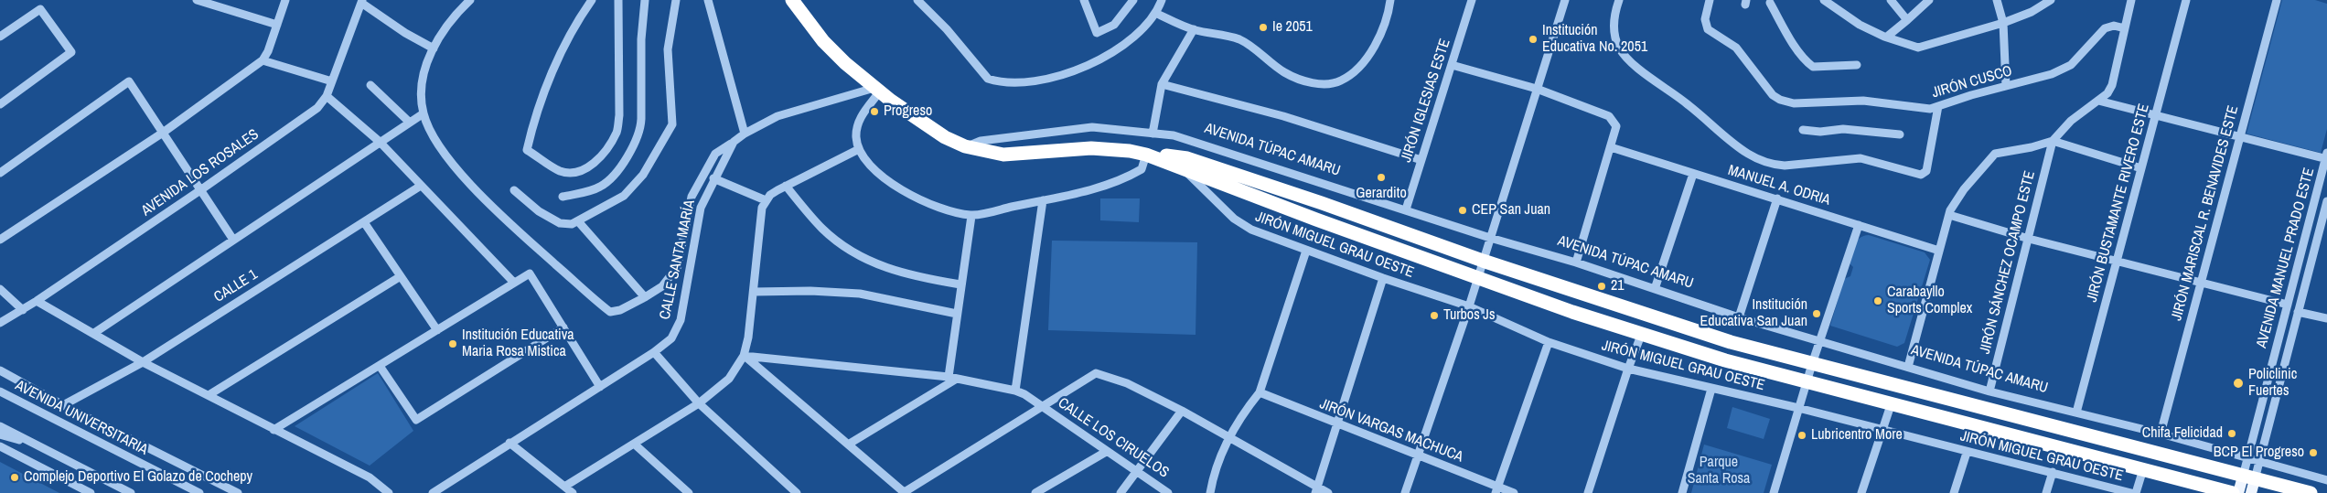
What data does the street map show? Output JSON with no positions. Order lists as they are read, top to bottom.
{
  "streets": {
    "street": [
      "JIRÓN CUSCO",
      "JIRÓN IGLESIAS ESTE",
      "AVENIDA TÚPAC AMARU",
      "AVENIDA LOS ROSALES",
      "MANUEL A. ODRIA",
      "JIRÓN BUSTAMANTE RIVERO ESTE",
      "JIRÓN MARISCAL R. BENAVIDES ESTE",
      "JIRÓN MIGUEL GRAU OESTE",
      "AVENIDA MANUEL PRADO ESTE",
      "CALLE SANTA MARÍA",
      "JIRÓN SÁNCHEZ OCAMPO ESTE",
      "CALLE 1",
      "AVENIDA UNIVERSITARIA",
      "JIRÓN VARGAS MACHUCA",
      "CALLE LOS CIRUELOS"
    ]
  },
  "crossings": [
    ["JIRÓN IGLESIAS ESTE", "AVENIDA TÚPAC AMARU"],
    ["AVENIDA TÚPAC AMARU", "JIRÓN BUSTAMANTE RIVERO ESTE"],
    ["AVENIDA TÚPAC AMARU", "JIRÓN MARISCAL R. BENAVIDES ESTE"],
    ["AVENIDA TÚPAC AMARU", "AVENIDA MANUEL PRADO ESTE"],
    ["AVENIDA TÚPAC AMARU", "JIRÓN SÁNCHEZ OCAMPO ESTE"]
  ],
  "parks": ["Parque Santa Rosa"],
  "places": [
    "Ie 2051",
    "Institución Educativa No. 2051",
    "Progreso",
    "Gerardito",
    "CEP San Juan",
    "21",
    "Carabayllo Sports Complex",
    "Institución Educativa San Juan",
    "Turbos Js",
    "Institución Educativa Maria Rosa Mistica",
    "Policlinic Fuertes",
    "Chifa Felicidad",
    "Lubricentro More",
    "BCP El Progreso",
    "Complejo Deportivo El Golazo de Cochepy"
  ]
}
